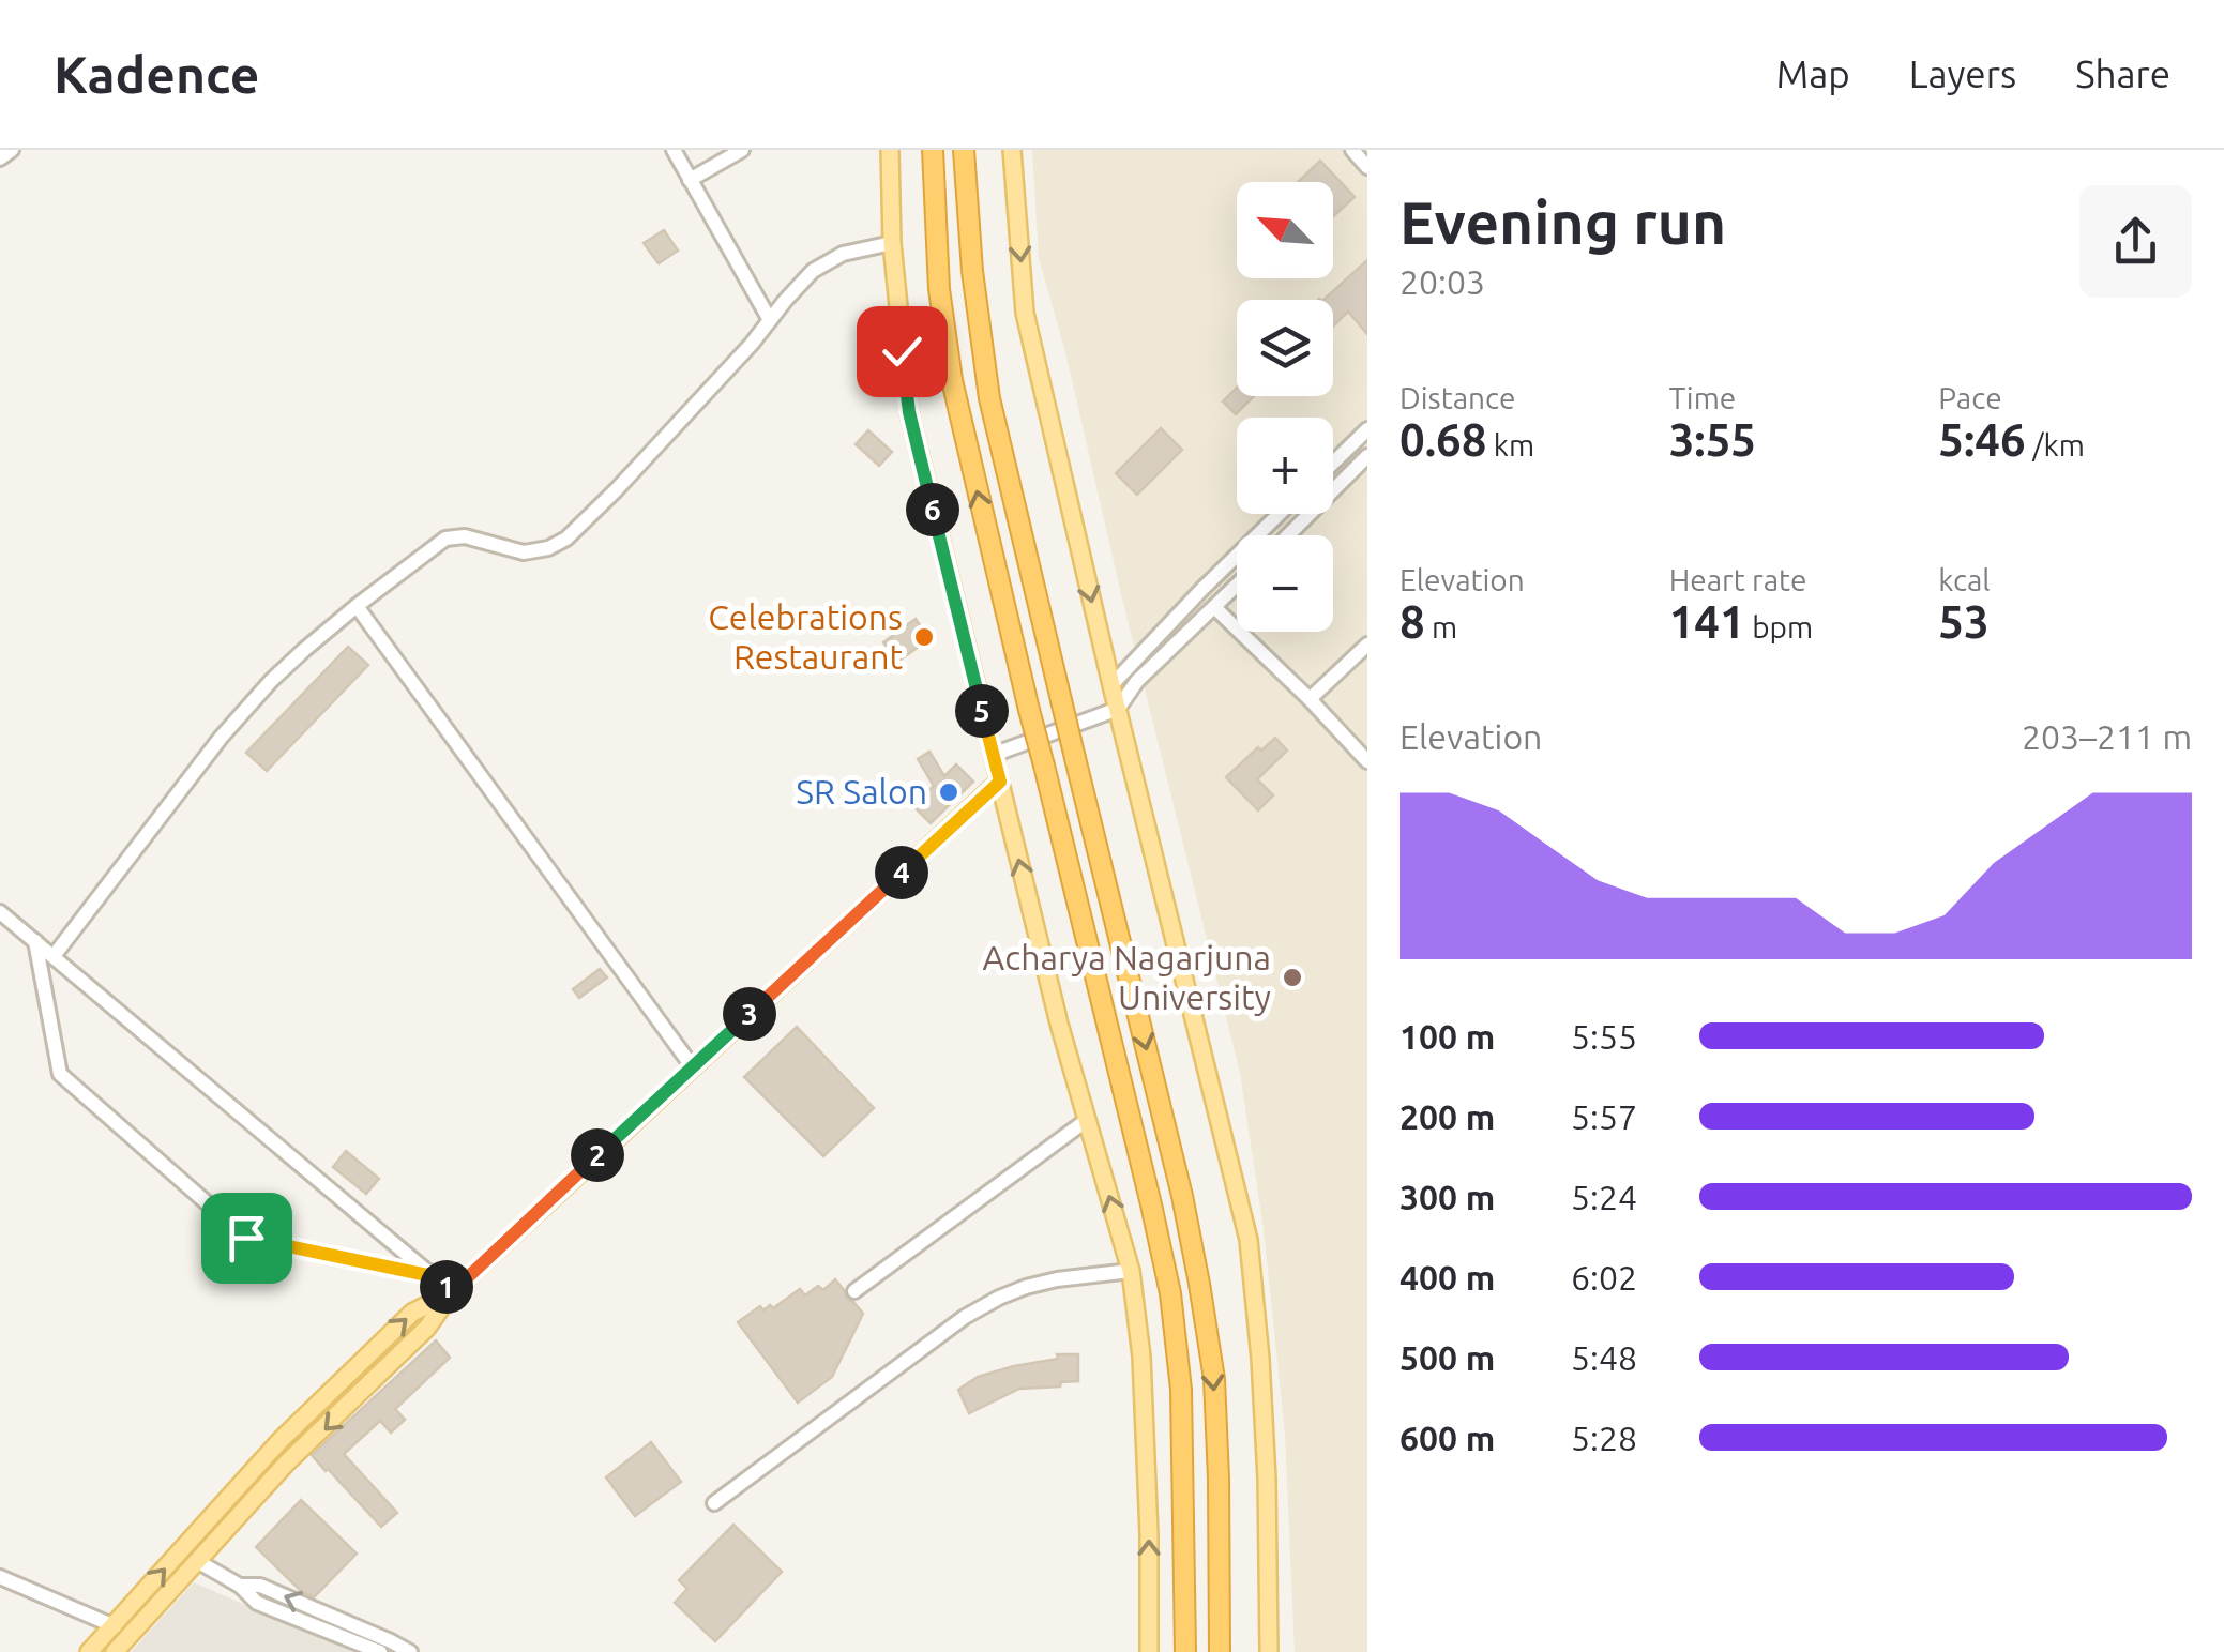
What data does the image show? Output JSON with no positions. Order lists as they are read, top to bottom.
{
  "places": ["Celebrations Restaurant", "SR Salon", "Acharya Nagarjuna University"],
  "north": "top left",
  "page": {
    "header": "Kadence",
    "nav": ["Map", "Layers", "Share"],
    "heading": ["Evening run", "20:03"],
    "map_buttons": ["+", "−"],
    "stats": [
      ["Distance", "0.68 km"],
      ["Time", "3:55"],
      ["Pace", "5:46 /km"],
      ["Elevation", "8 m"],
      ["Heart rate", "141 bpm"],
      ["kcal", "53"]
    ],
    "pins": [
      "6",
      "5",
      "4",
      "3",
      "2",
      "1"
    ],
    "chart": ["Elevation", "203–211 m"],
    "list": [
      {
        "name": "100 m",
        "note": "5:55"
      },
      {
        "name": "200 m",
        "note": "5:57"
      },
      {
        "name": "300 m",
        "note": "5:24"
      },
      {
        "name": "400 m",
        "note": "6:02"
      },
      {
        "name": "500 m",
        "note": "5:48"
      },
      {
        "name": "600 m",
        "note": "5:28"
      }
    ]
  }
}
